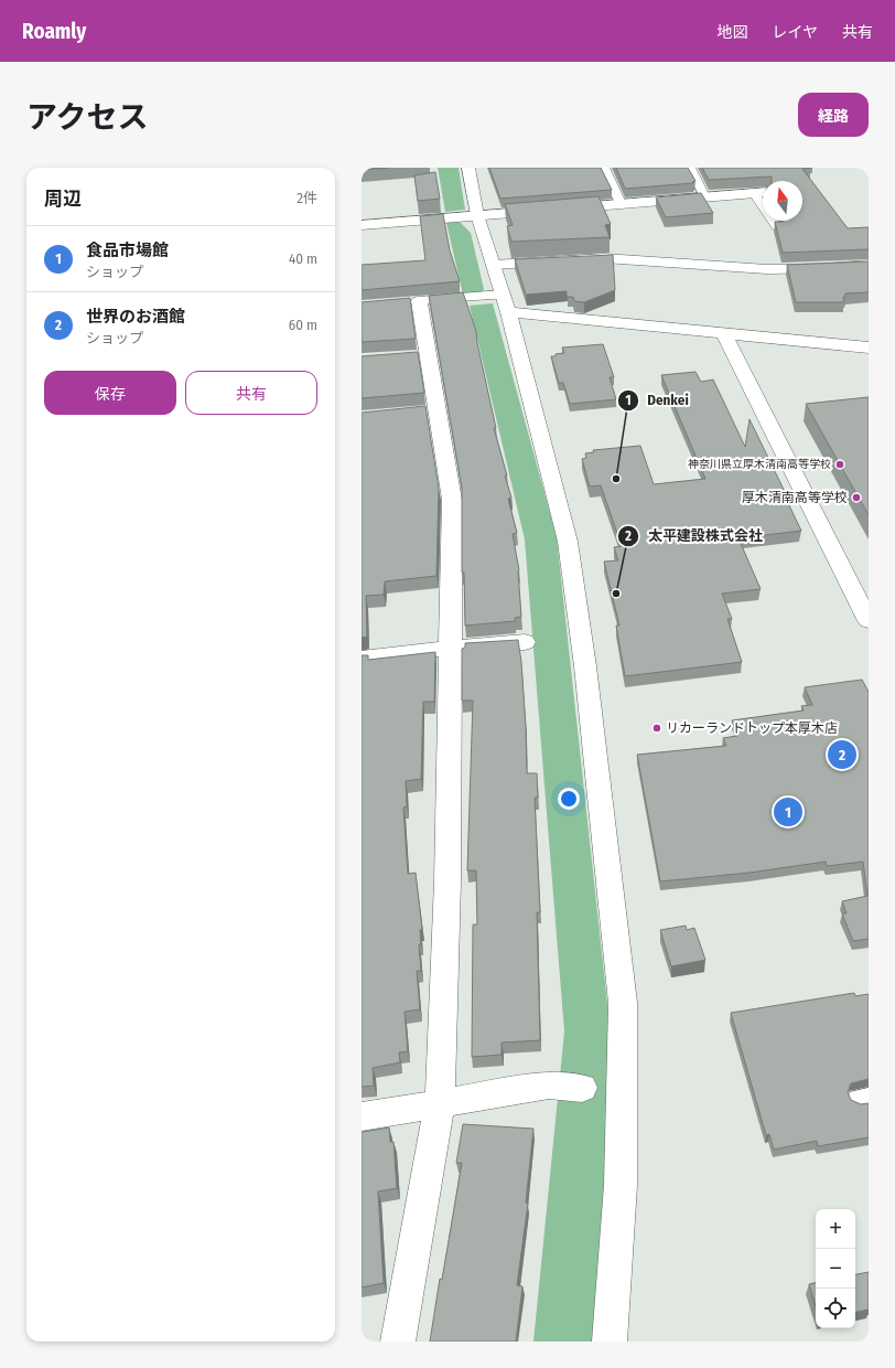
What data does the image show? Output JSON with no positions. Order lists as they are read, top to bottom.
{
  "places": [
    "神奈川県立厚木清南高等学校",
    "Denkei",
    "厚木清南高等学校",
    "太平建設株式会社",
    "リカーランドトップ本厚木店"
  ],
  "north": "top",
  "page": {
    "header": "Roamly",
    "nav": ["地図", "レイヤ", "共有"],
    "title": "アクセス",
    "buttons": [
      "経路",
      ["保存", "共有"]
    ],
    "heading": ["周辺", "2件"],
    "list": [
      {
        "mark": "1",
        "name": "食品市場館",
        "note": "ショップ",
        "value": "40 m"
      },
      {
        "mark": "2",
        "name": "世界のお酒館",
        "note": "ショップ",
        "value": "60 m"
      }
    ],
    "pins": ["2", "1"],
    "map_buttons": ["+", "−"]
  }
}
